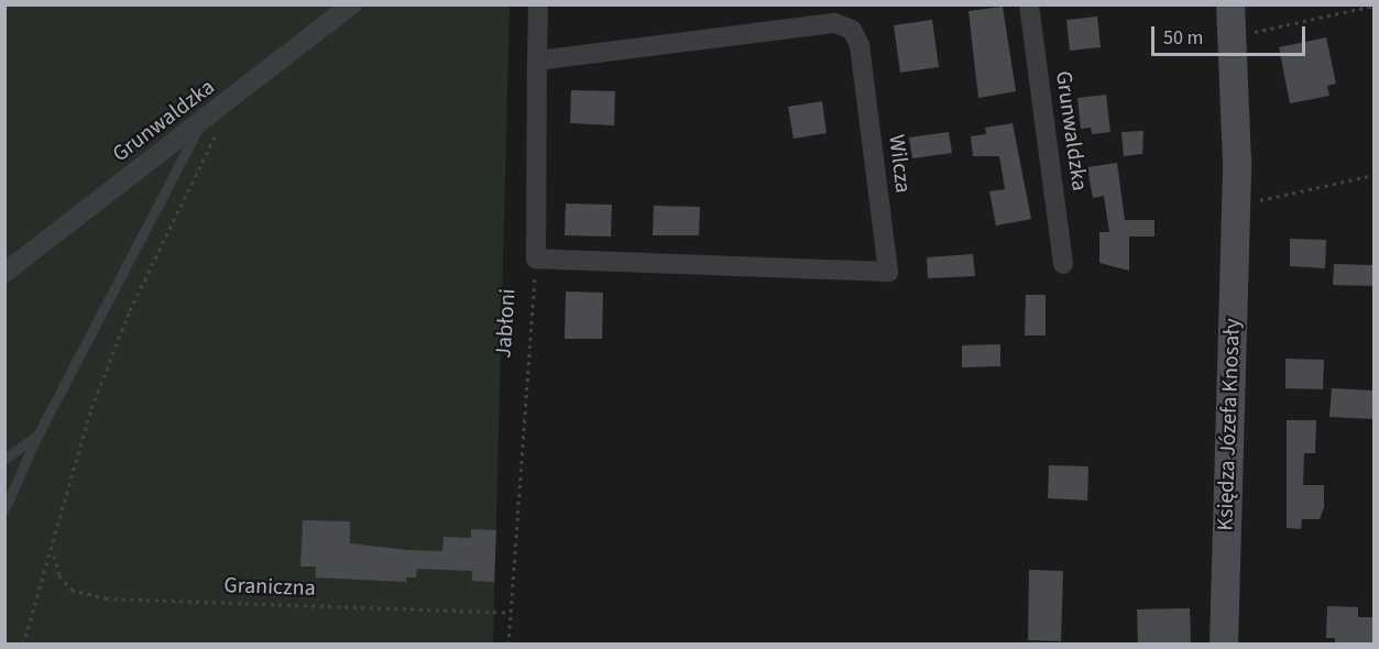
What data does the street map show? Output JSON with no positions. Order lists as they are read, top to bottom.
{
  "streets": {
    "street": ["Grunwaldzka", "Wilcza", "Księdza Józefa Knosały"],
    "path": ["Jabłoni", "Graniczna"]
  },
  "crossings": [
    ["Wilcza", "Jabłoni"],
    ["Jabłoni", "Graniczna"]
  ],
  "scale_bar": "50 m"
}
